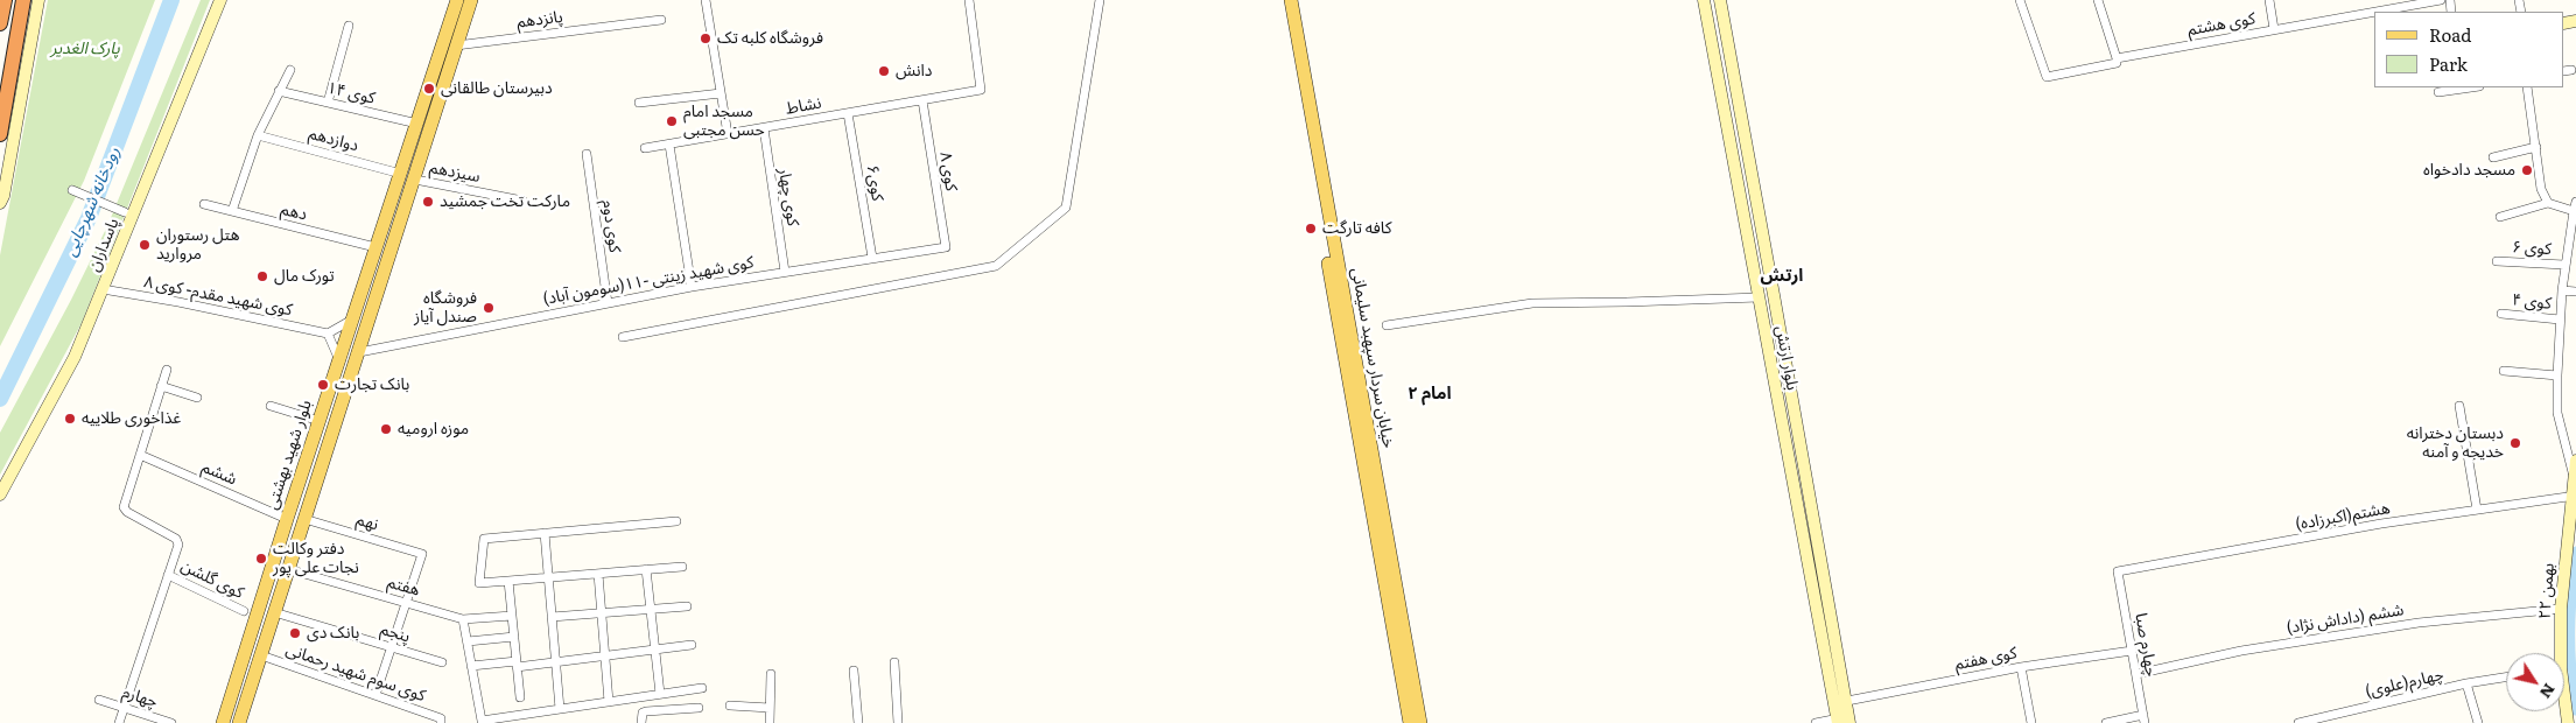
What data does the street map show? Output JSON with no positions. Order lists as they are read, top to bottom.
{
  "streets": {
    "main road": [
      "پاسداران",
      "خیابان سردار سپهبد سلیمانی",
      "بلوار ارتش",
      "بلوار شهید بهشتی",
      "۲۲ بهمن"
    ],
    "street": [
      "پانزدهم",
      "کوی هشتم",
      "کوی ۱۴",
      "نشاط",
      "دوازدهم",
      "کوی ۸",
      "سیزدهم",
      "کوی۶",
      "کوی چهار",
      "دهم",
      "کوی دوم",
      "کوی ۶",
      "کوی شهید زینتی -۱۱(سومون آباد)",
      "کوی شهید مقدم- کوی ۸",
      "کوی ۴",
      "ششم",
      "هشتم(اکبرزاده)",
      "نهم",
      "کوی گلشن",
      "هفتم",
      "ششم (داداش نژاد)",
      "پنجم",
      "چهارم صبا",
      "کوی هفتم",
      "کوی سوم شهید رحمانی",
      "چهارم(علوی)",
      "چهارم"
    ]
  },
  "crossings": [
    ["پانزدهم", "بلوار شهید بهشتی"],
    ["کوی ۱۴", "بلوار شهید بهشتی"],
    ["نشاط", "کوی ۸"],
    ["نشاط", "کوی۶"],
    ["نشاط", "کوی چهار"],
    ["دوازدهم", "بلوار شهید بهشتی"],
    ["کوی ۸", "کوی شهید زینتی -۱۱(سومون آباد)"],
    ["سیزدهم", "بلوار شهید بهشتی"],
    ["کوی۶", "کوی شهید زینتی -۱۱(سومون آباد)"],
    ["کوی چهار", "کوی شهید زینتی -۱۱(سومون آباد)"],
    ["دهم", "بلوار شهید بهشتی"],
    ["کوی دوم", "کوی شهید زینتی -۱۱(سومون آباد)"],
    ["پاسداران", "کوی شهید مقدم- کوی ۸"],
    ["کوی شهید زینتی -۱۱(سومون آباد)", "بلوار شهید بهشتی"],
    ["بلوار ارتش", "کوی هفتم"],
    ["بلوار شهید بهشتی", "ششم"],
    ["بلوار شهید بهشتی", "نهم"],
    ["بلوار شهید بهشتی", "هفتم"],
    ["بلوار شهید بهشتی", "پنجم"],
    ["بلوار شهید بهشتی", "کوی سوم شهید رحمانی"],
    ["هشتم(اکبرزاده)", "۲۲ بهمن"],
    ["هشتم(اکبرزاده)", "چهارم صبا"],
    ["نهم", "هفتم"],
    ["۲۲ بهمن", "ششم (داداش نژاد)"],
    ["ششم (داداش نژاد)", "چهارم صبا"],
    ["چهارم صبا", "کوی هفتم"]
  ],
  "districts": ["ارتش", "امام ۲"],
  "water": ["رودخانه شهرچایی"],
  "parks": ["پارک الغدیر"],
  "places": [
    "فروشگاه کلبه تک",
    "دانش",
    "دبیرستان طالقانی",
    "مسجد امام حسن مجتبی",
    "مسجد دادخواه",
    "مارکت تخت جمشید",
    "کافه تارگت",
    "هتل رستوران مروارید",
    "تورک مال",
    "فروشگاه صندل آیاز",
    "بانک تجارت",
    "غذاخوری طلاییه",
    "موزه ارومیه",
    "دبستان دخترانه خدیجه و آمنه",
    "دفتر وکالت نجات علی پور",
    "بانک دی"
  ],
  "legend": ["Road", "Park"],
  "north": "bottom right"
}
